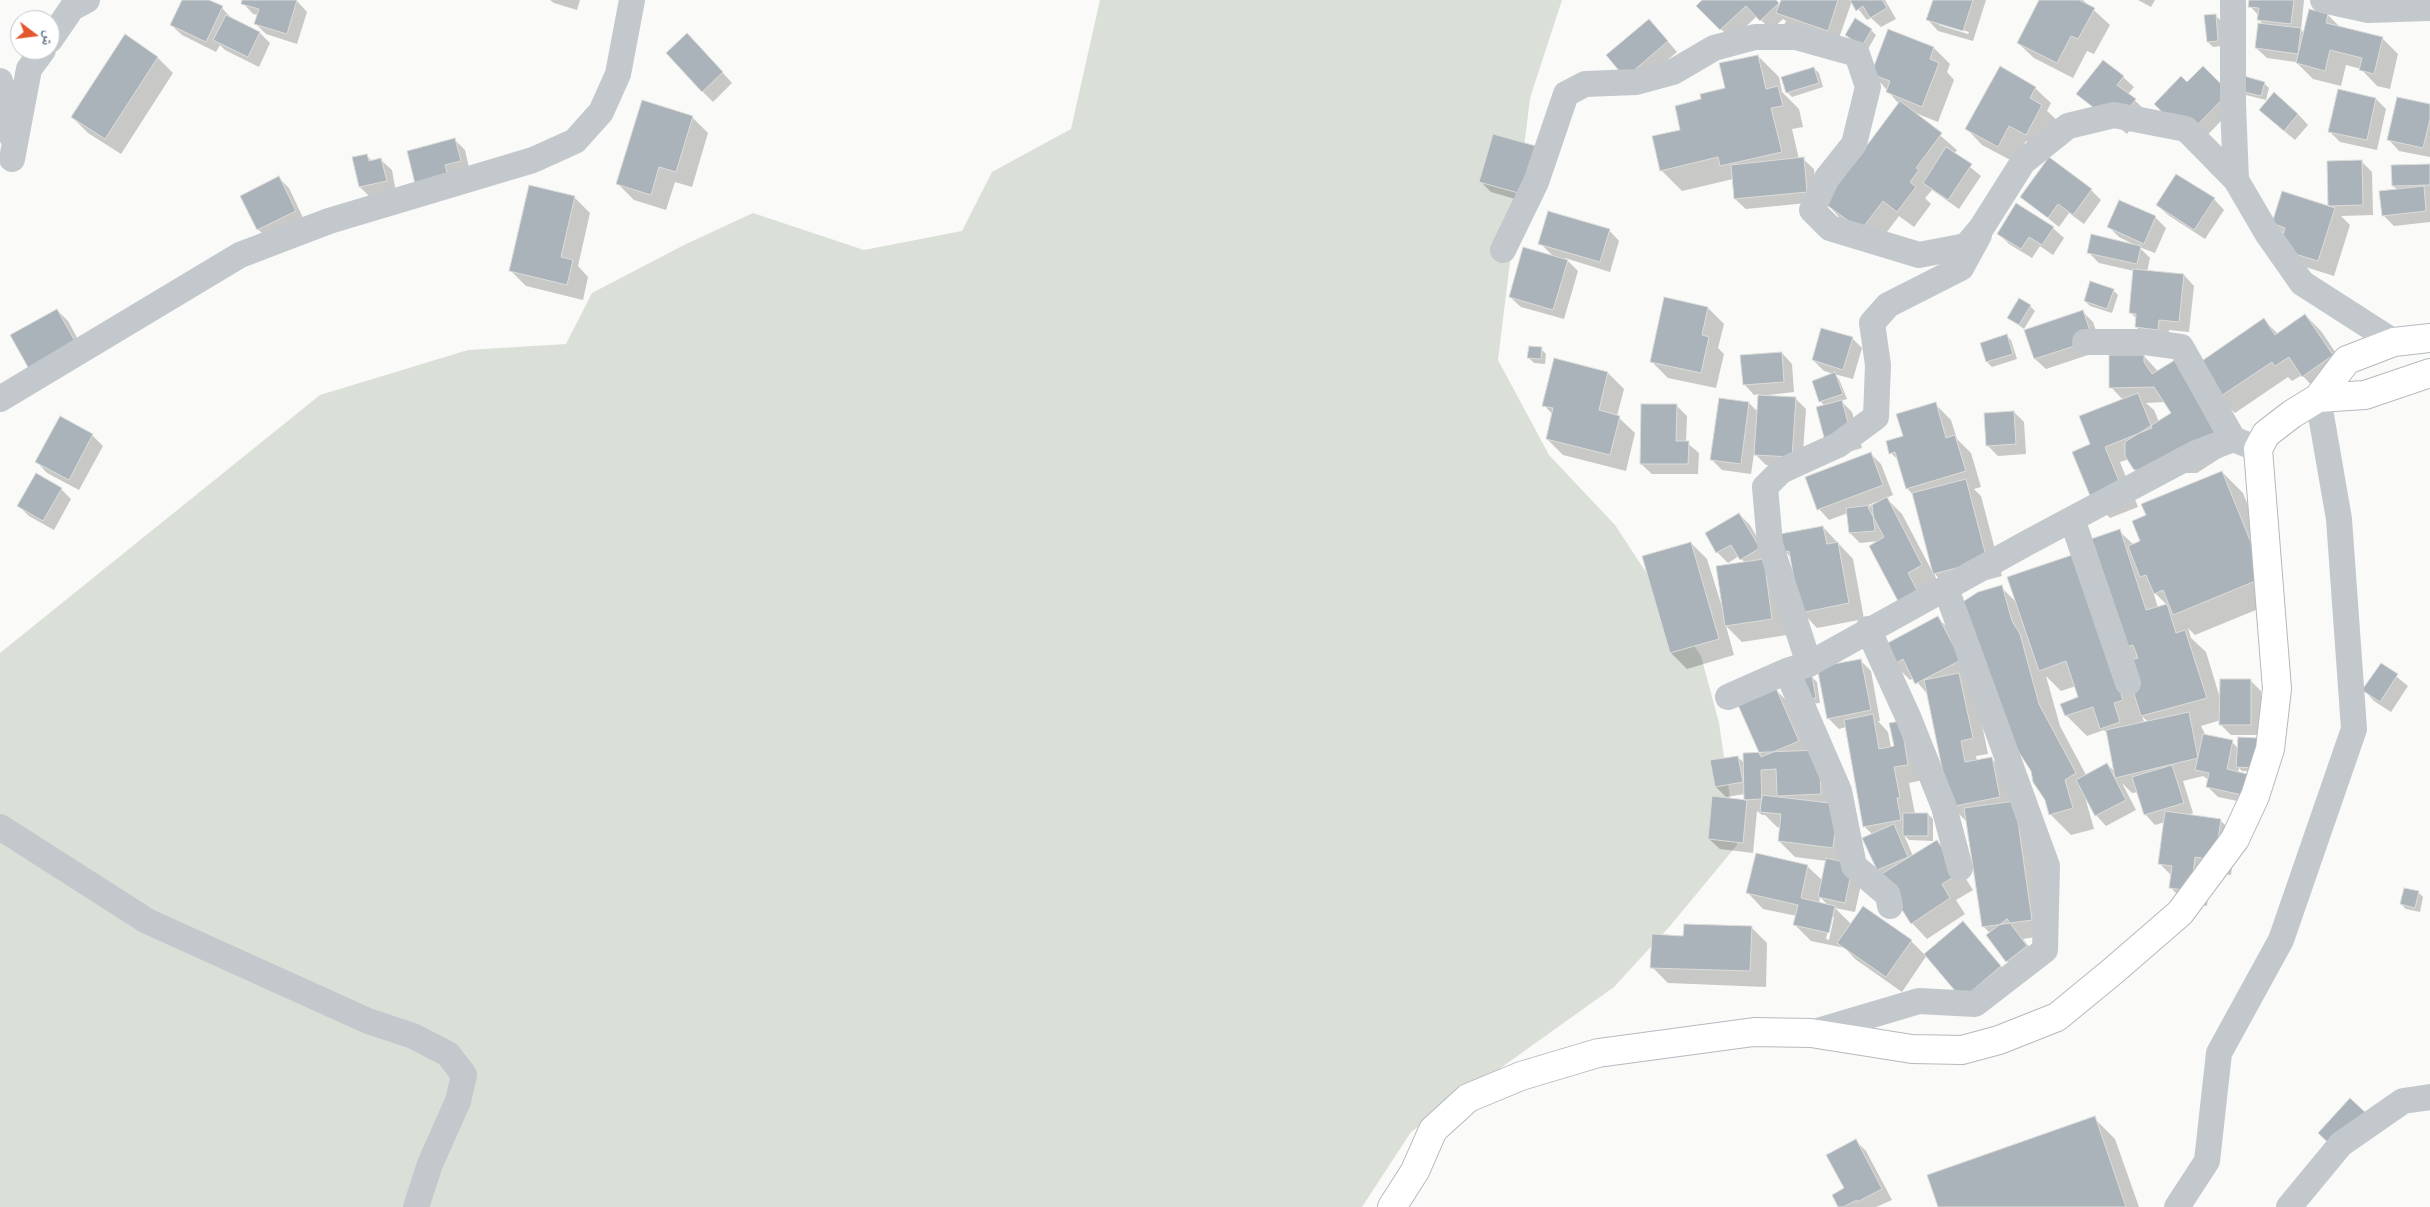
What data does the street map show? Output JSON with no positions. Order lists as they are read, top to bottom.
{
  "north": "right"
}
